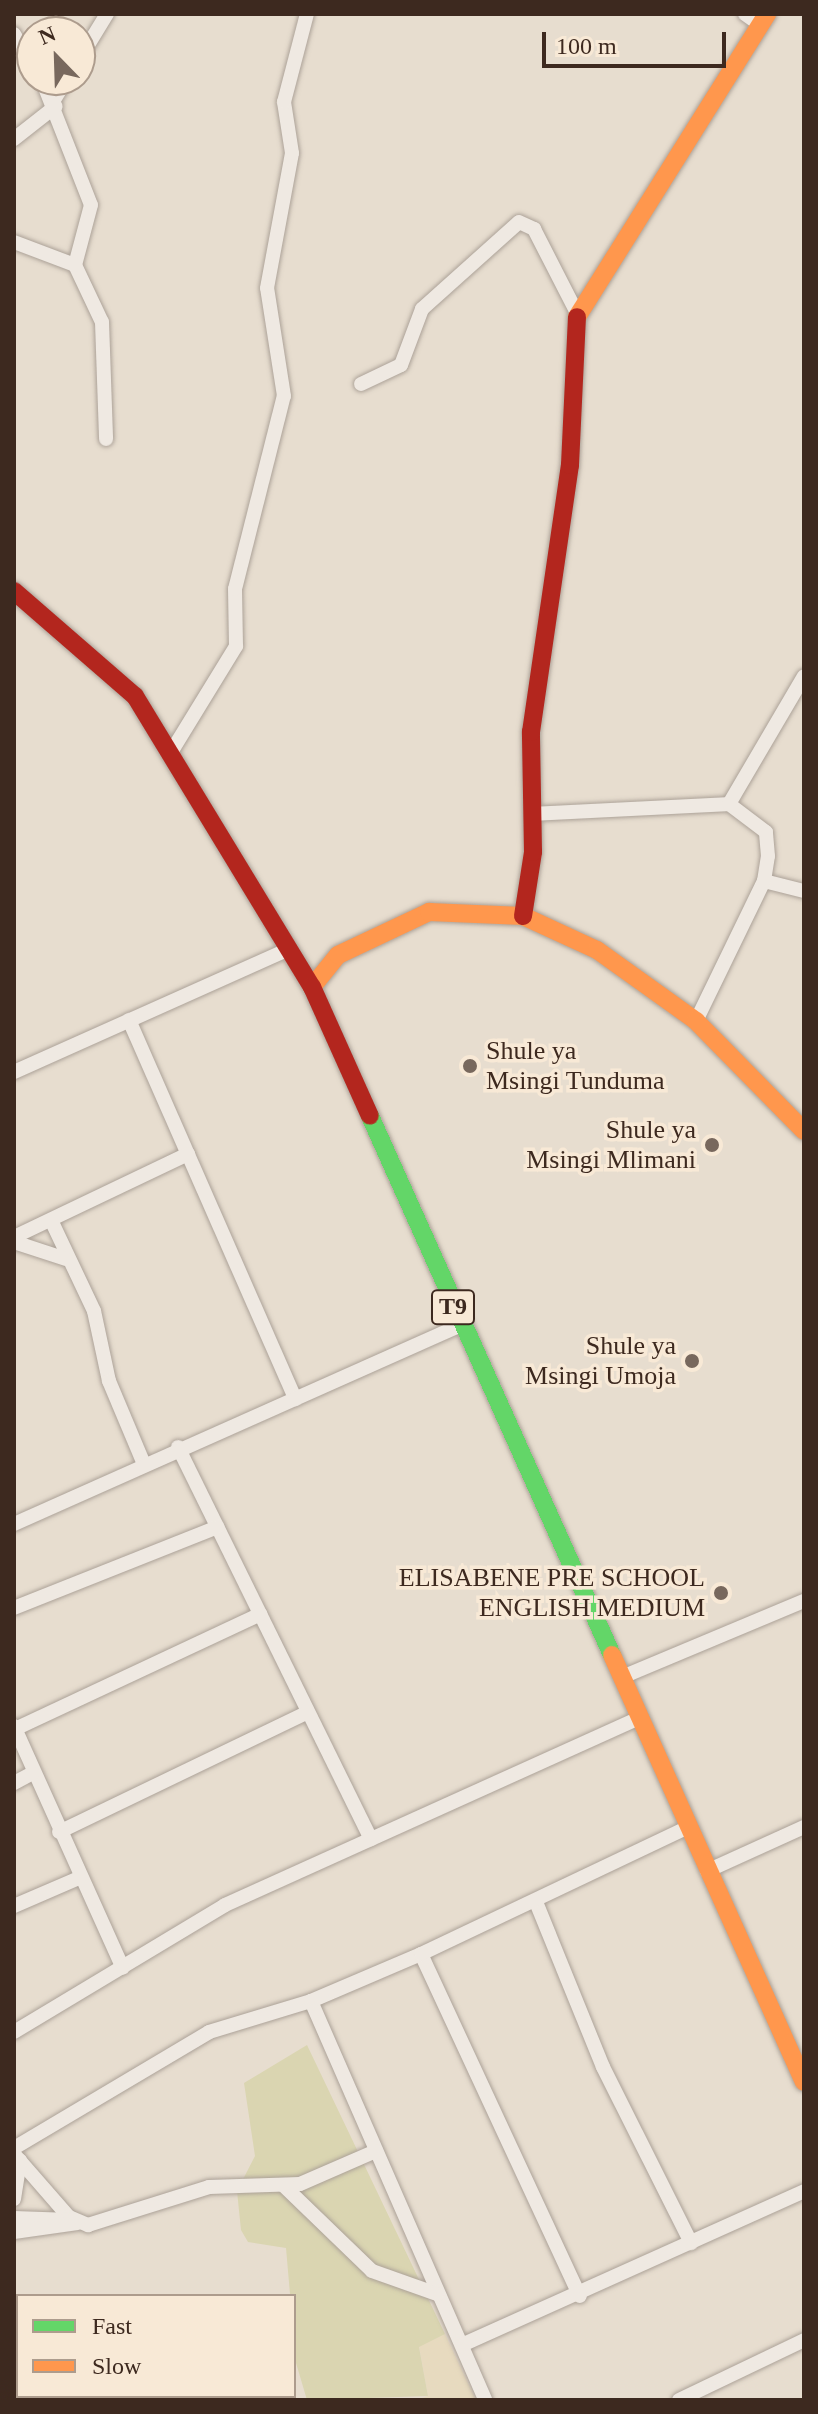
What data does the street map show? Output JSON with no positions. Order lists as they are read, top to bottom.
{
  "streets": {
    "main road": ["T9"]
  },
  "places": [
    "Shule ya Msingi Tunduma",
    "Shule ya Msingi Mlimani",
    "Shule ya Msingi Umoja",
    "ELISABENE PRE SCHOOL ENGLISH MEDIUM"
  ],
  "legend": ["Fast", "Slow"],
  "scale_bar": "100 m",
  "north": "top left"
}
